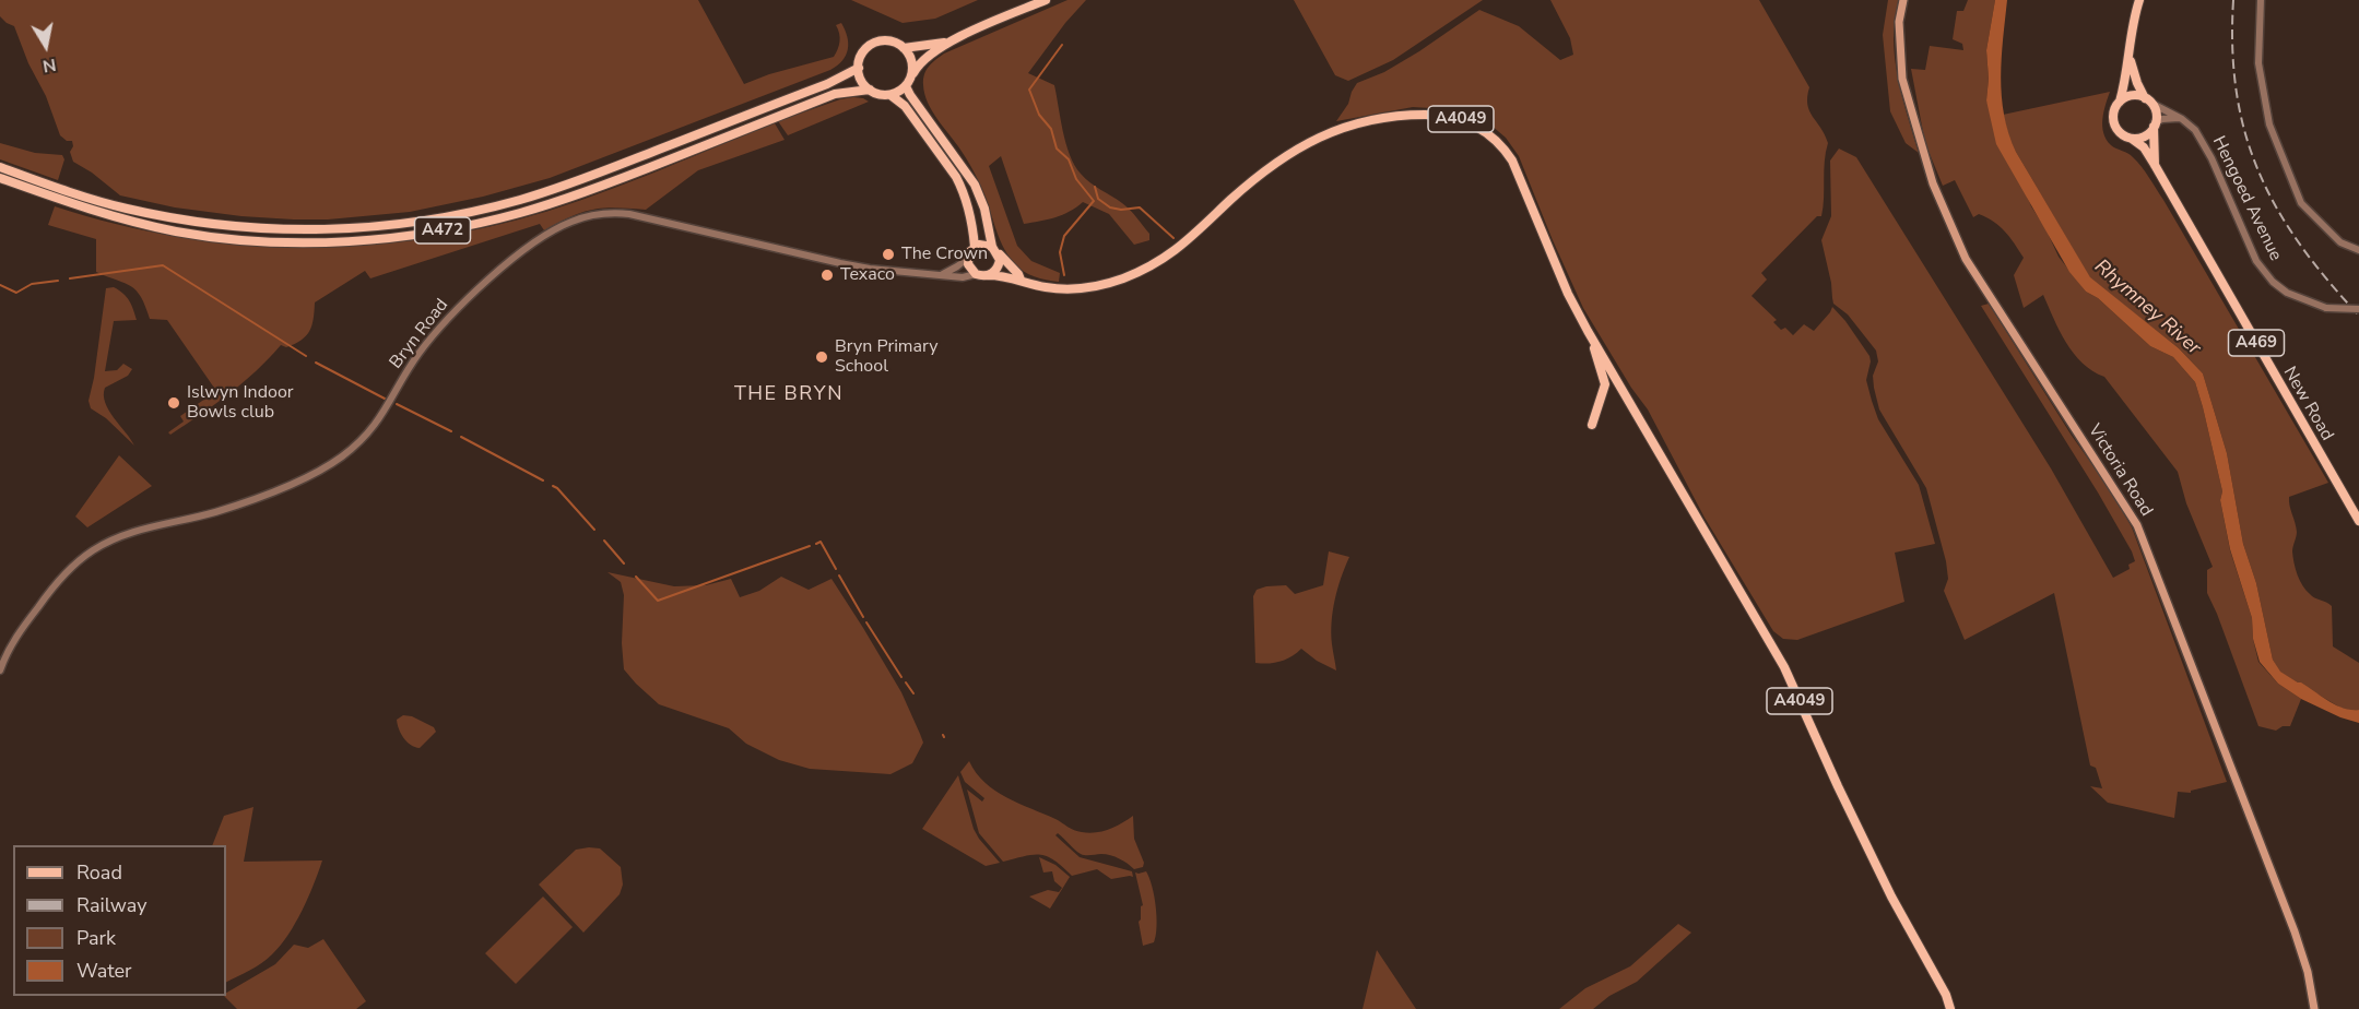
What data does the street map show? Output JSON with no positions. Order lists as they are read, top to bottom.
{
  "streets": {
    "main road": [
      "A4049",
      "A472",
      "A469",
      "New Road",
      "Victoria Road"
    ],
    "street": ["Hengoed Avenue", "Bryn Road"]
  },
  "crossings": [
    ["A4049", "Bryn Road"],
    ["Hengoed Avenue", "New Road"]
  ],
  "districts": ["THE BRYN"],
  "water": ["Rhymney River"],
  "places": [
    "The Crown",
    "Texaco",
    "Bryn Primary School",
    "Islwyn Indoor Bowls club"
  ],
  "legend": [
    "Road",
    "Railway",
    "Park",
    "Water"
  ],
  "north": "bottom"
}
